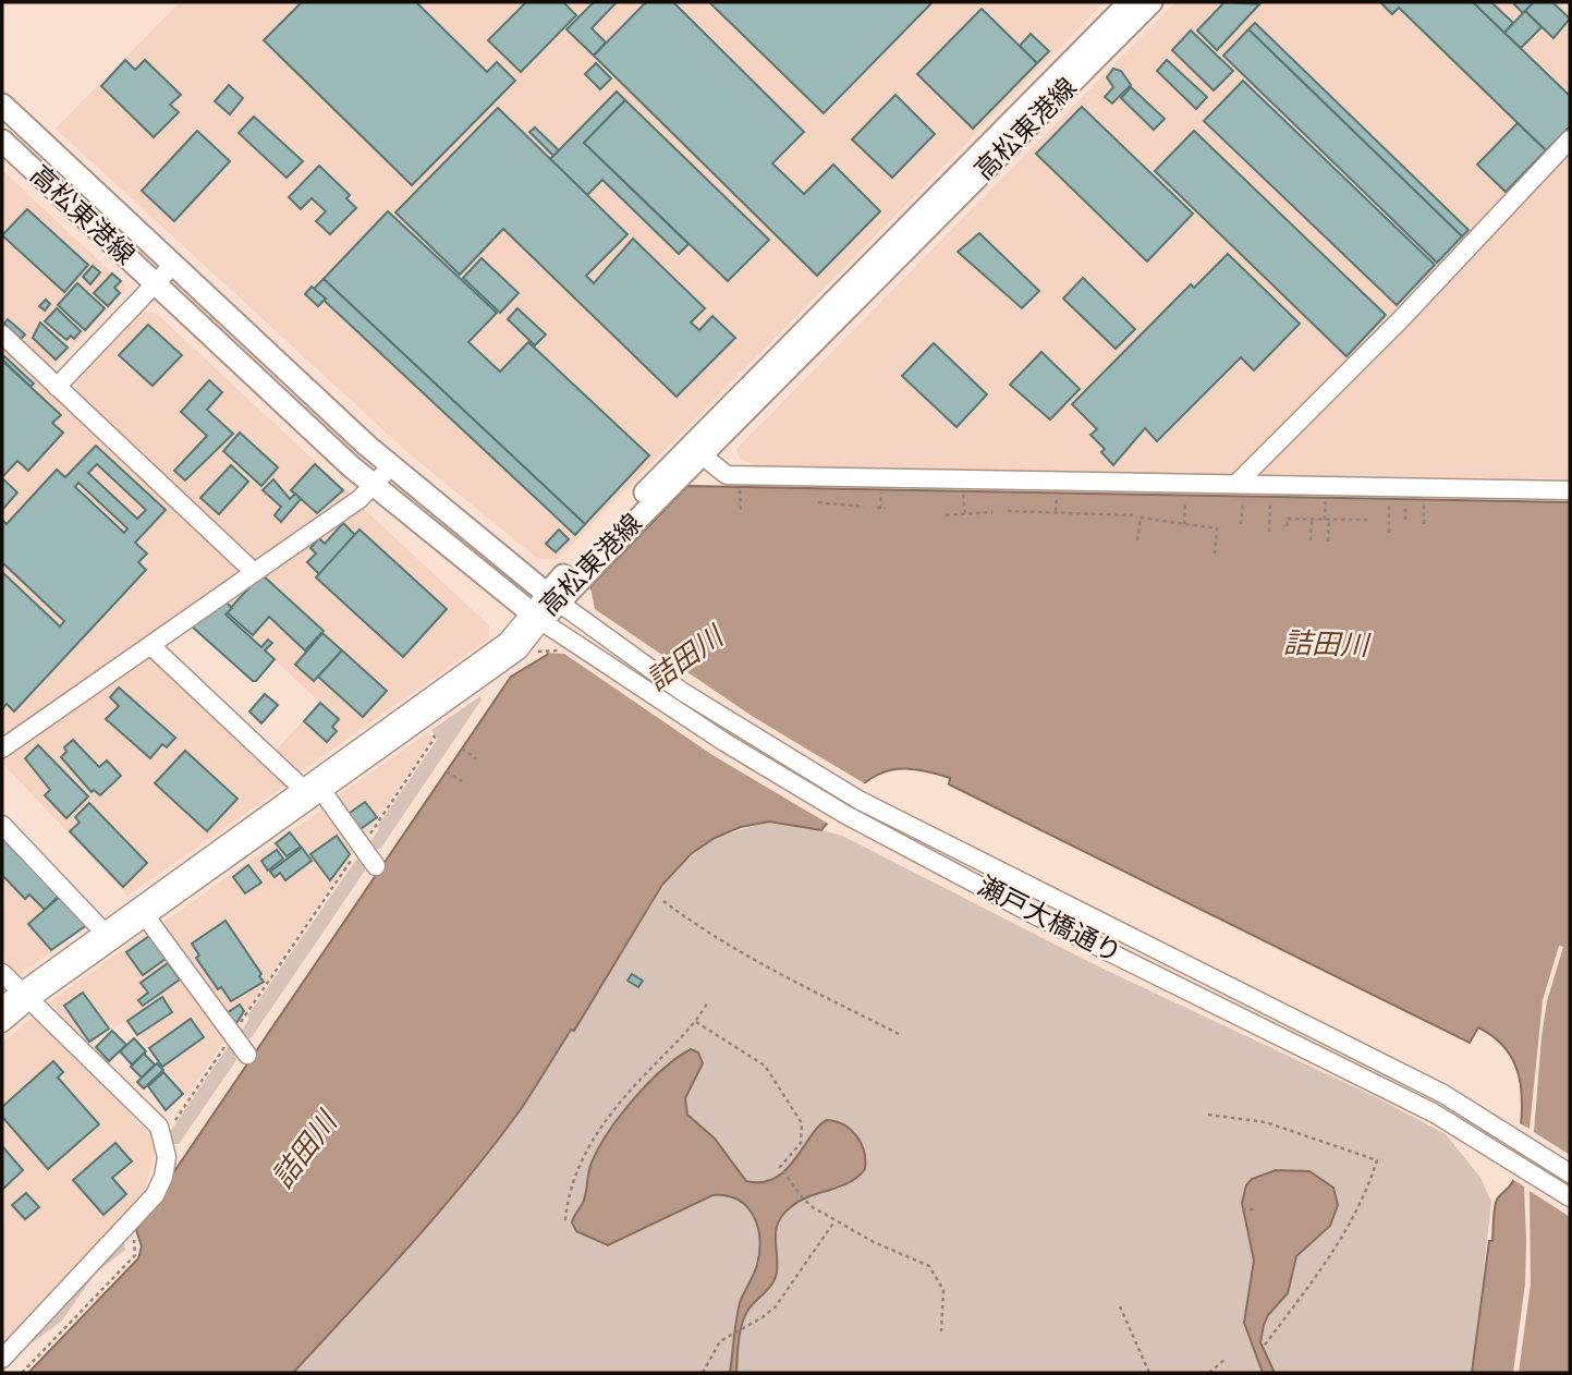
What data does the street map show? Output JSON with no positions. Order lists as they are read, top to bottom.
{
  "streets": {
    "main road": ["高松東港線"],
    "street": ["瀬戸大橋通り"]
  },
  "crossings": [
    ["高松東港線", "瀬戸大橋通り"]
  ],
  "water": ["詰田川"]
}
